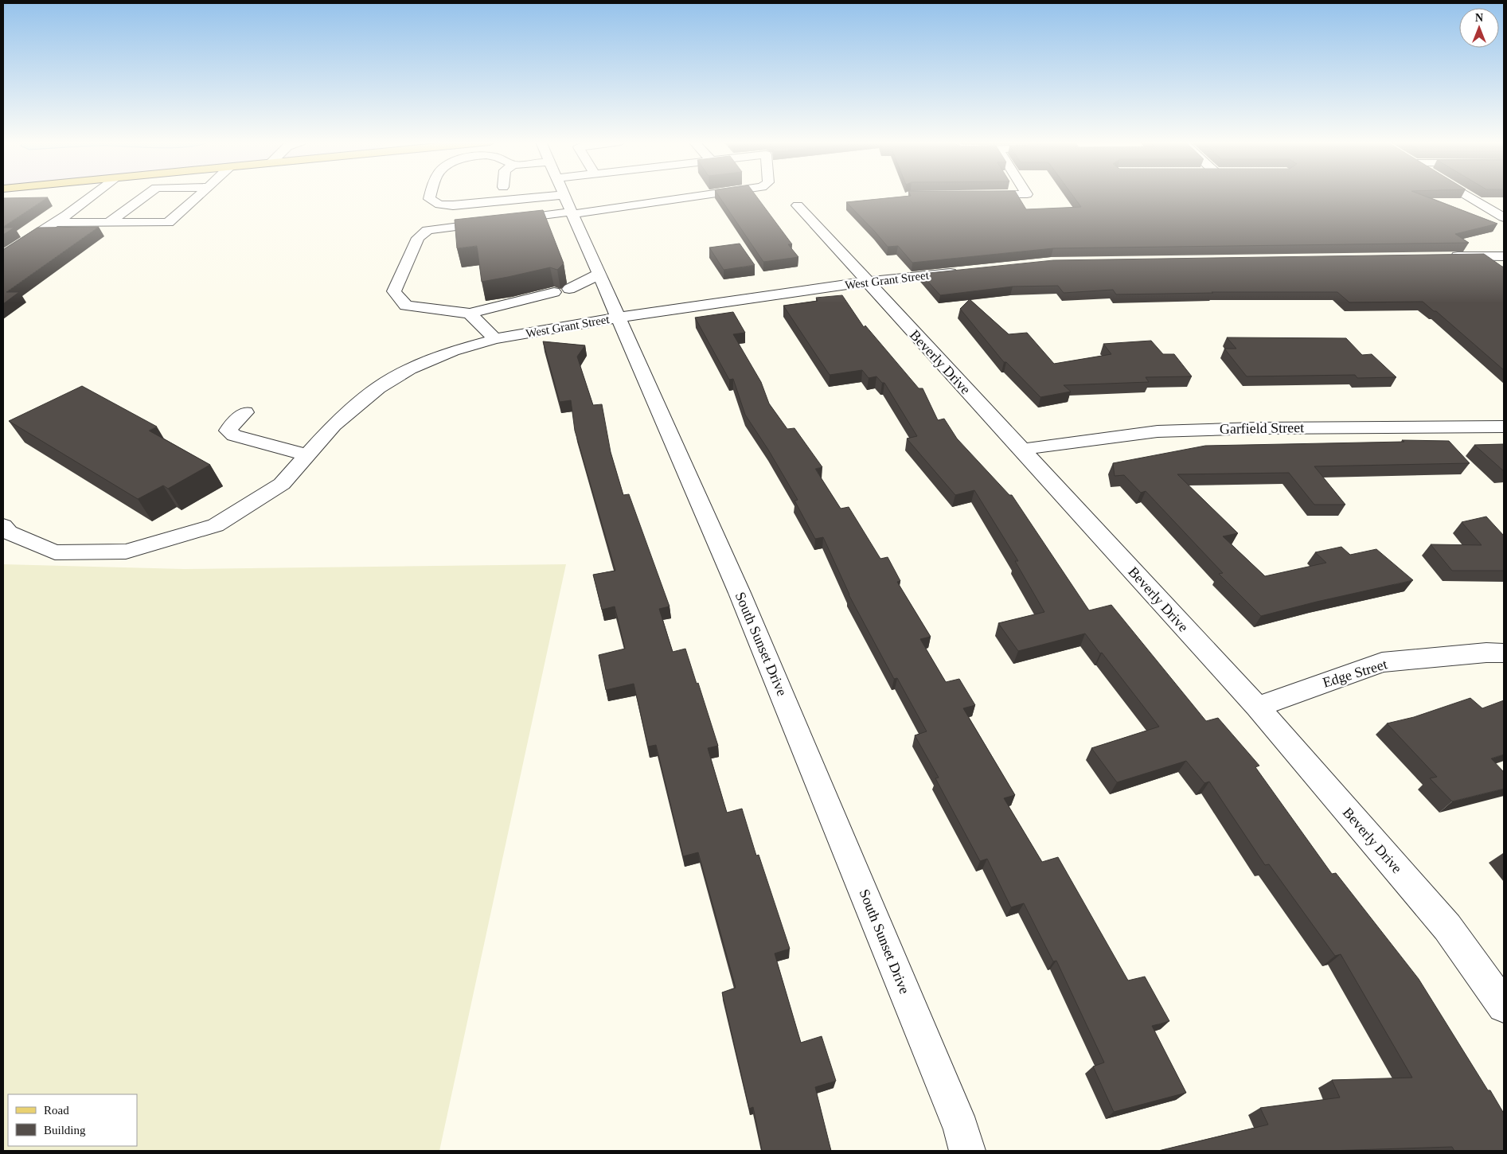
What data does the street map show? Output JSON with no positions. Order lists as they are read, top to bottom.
{
  "streets": {
    "street": [
      "West Grant Street",
      "Beverly Drive",
      "Garfield Street",
      "South Sunset Drive",
      "Edge Street"
    ]
  },
  "crossings": [
    ["West Grant Street", "Beverly Drive"],
    ["West Grant Street", "South Sunset Drive"],
    ["Beverly Drive", "Garfield Street"],
    ["Beverly Drive", "Edge Street"]
  ],
  "legend": ["Road", "Building"],
  "north": "top"
}
